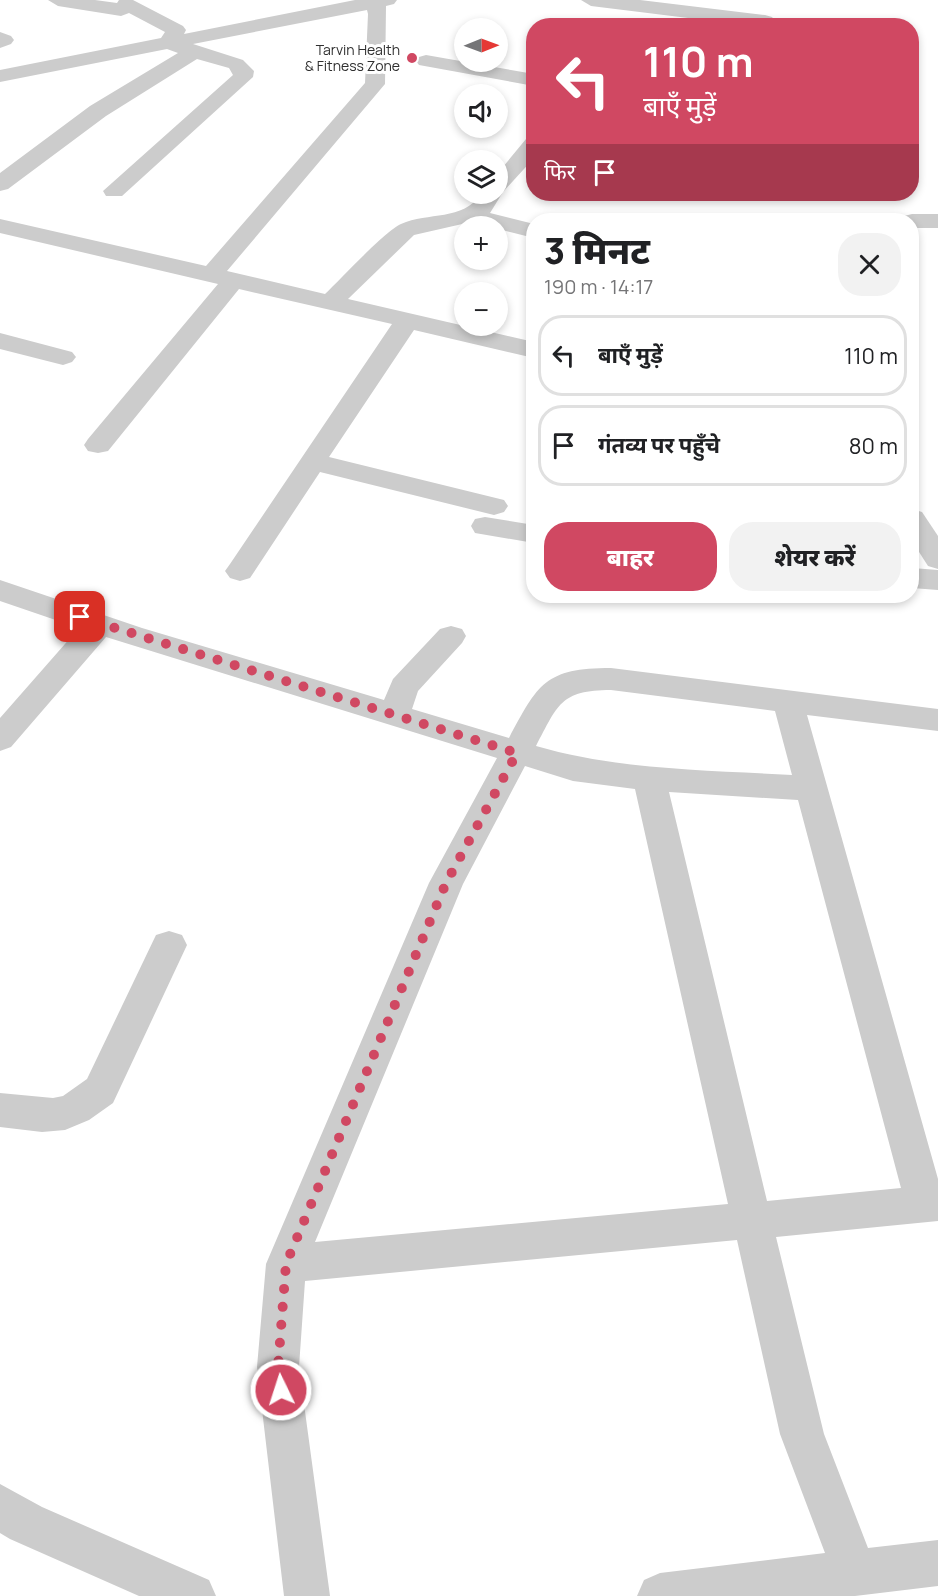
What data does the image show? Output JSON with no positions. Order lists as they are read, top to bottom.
{
  "places": ["Tarvin Health & Fitness Zone"],
  "north": "right",
  "page": {
    "map_buttons": ["+", "−"],
    "turn": ["110 m", "बाएँ मुड़ें"],
    "then": "फिर",
    "heading": ["3 मिनट", "190 m · 14:17"],
    "list": [
      {
        "name": "बाएँ मुड़ें",
        "value": "110 m"
      },
      {
        "name": "गंतव्य पर पहुँचे",
        "value": "80 m"
      }
    ],
    "buttons": ["बाहर", "शेयर करें"]
  }
}
